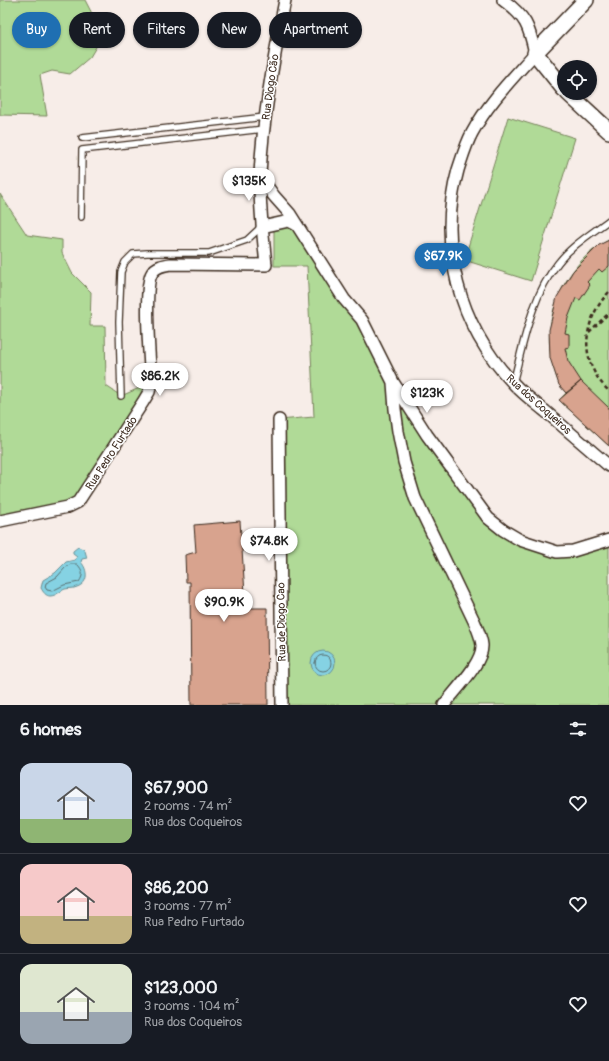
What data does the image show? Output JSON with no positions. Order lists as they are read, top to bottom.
{
  "streets": {
    "street": [
      "Rua Diogo Cão",
      "Rua dos Coqueiros",
      "Rua Pedro Furtado",
      "Rua de Diogo Cao"
    ]
  },
  "page": {
    "chip": [
      "Buy",
      "Rent",
      "Filters",
      "New",
      "Apartment"
    ],
    "price": [
      "$135K",
      "$67.9K",
      "$86.2K",
      "$123K",
      "$74.8K",
      "$90.9K"
    ],
    "heading": "6 homes",
    "list": [
      {
        "name": "$67,900",
        "note": "2 rooms · 74 m² · Rua dos Coqueiros"
      },
      {
        "name": "$86,200",
        "note": "3 rooms · 77 m² · Rua Pedro Furtado"
      },
      {
        "name": "$123,000",
        "note": "3 rooms · 104 m² · Rua dos Coqueiros"
      }
    ]
  }
}
